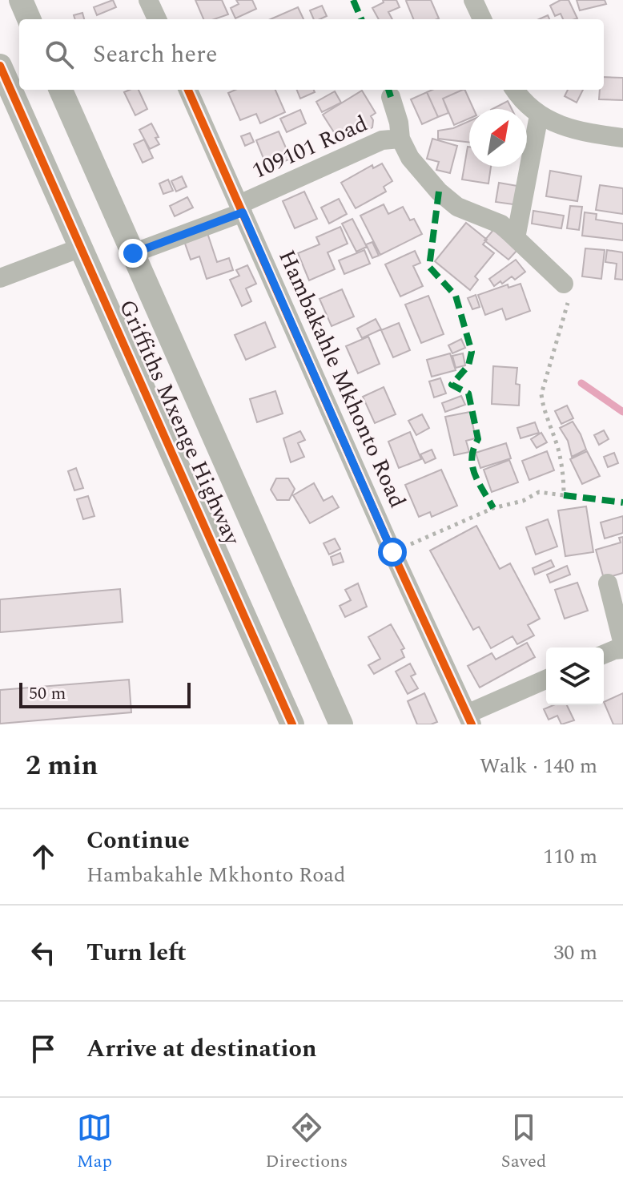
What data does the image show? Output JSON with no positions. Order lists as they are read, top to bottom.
{
  "streets": {
    "street": ["109101 Road", "Hambakahle Mkhonto Road", "Griffiths Mxenge Highway"]
  },
  "crossings": [
    ["109101 Road", "Hambakahle Mkhonto Road"],
    ["109101 Road", "Griffiths Mxenge Highway"]
  ],
  "scale_bar": "50 m",
  "north": "top right",
  "page": {
    "search": "Search here",
    "scale": "50 m",
    "heading": ["2 min", "Walk · 140 m"],
    "list": [
      ["Continue", "Hambakahle Mkhonto Road", "110 m"],
      ["Turn left", "30 m"],
      "Arrive at destination"
    ],
    "nav": ["Map", "Directions", "Saved"]
  }
}
